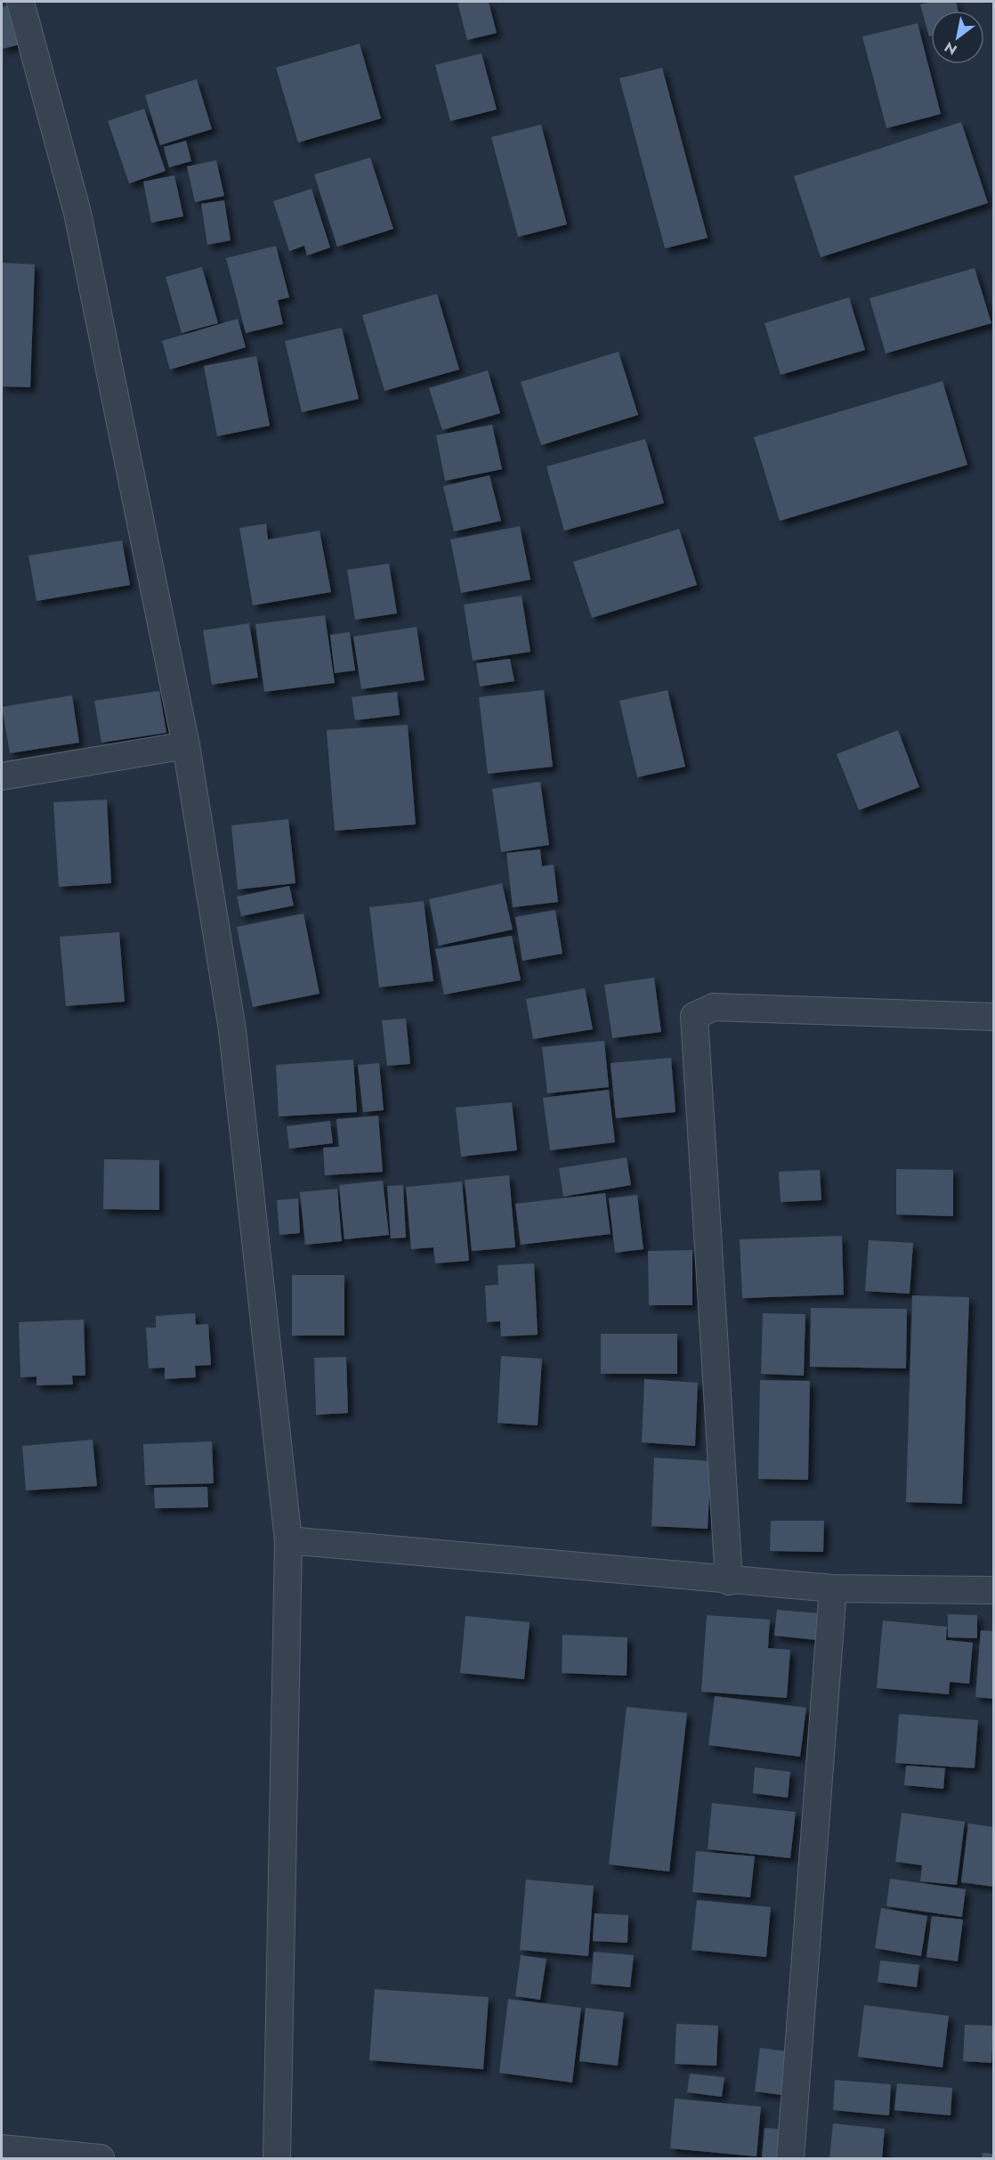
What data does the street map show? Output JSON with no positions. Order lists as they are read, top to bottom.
{
  "north": "bottom left"
}
